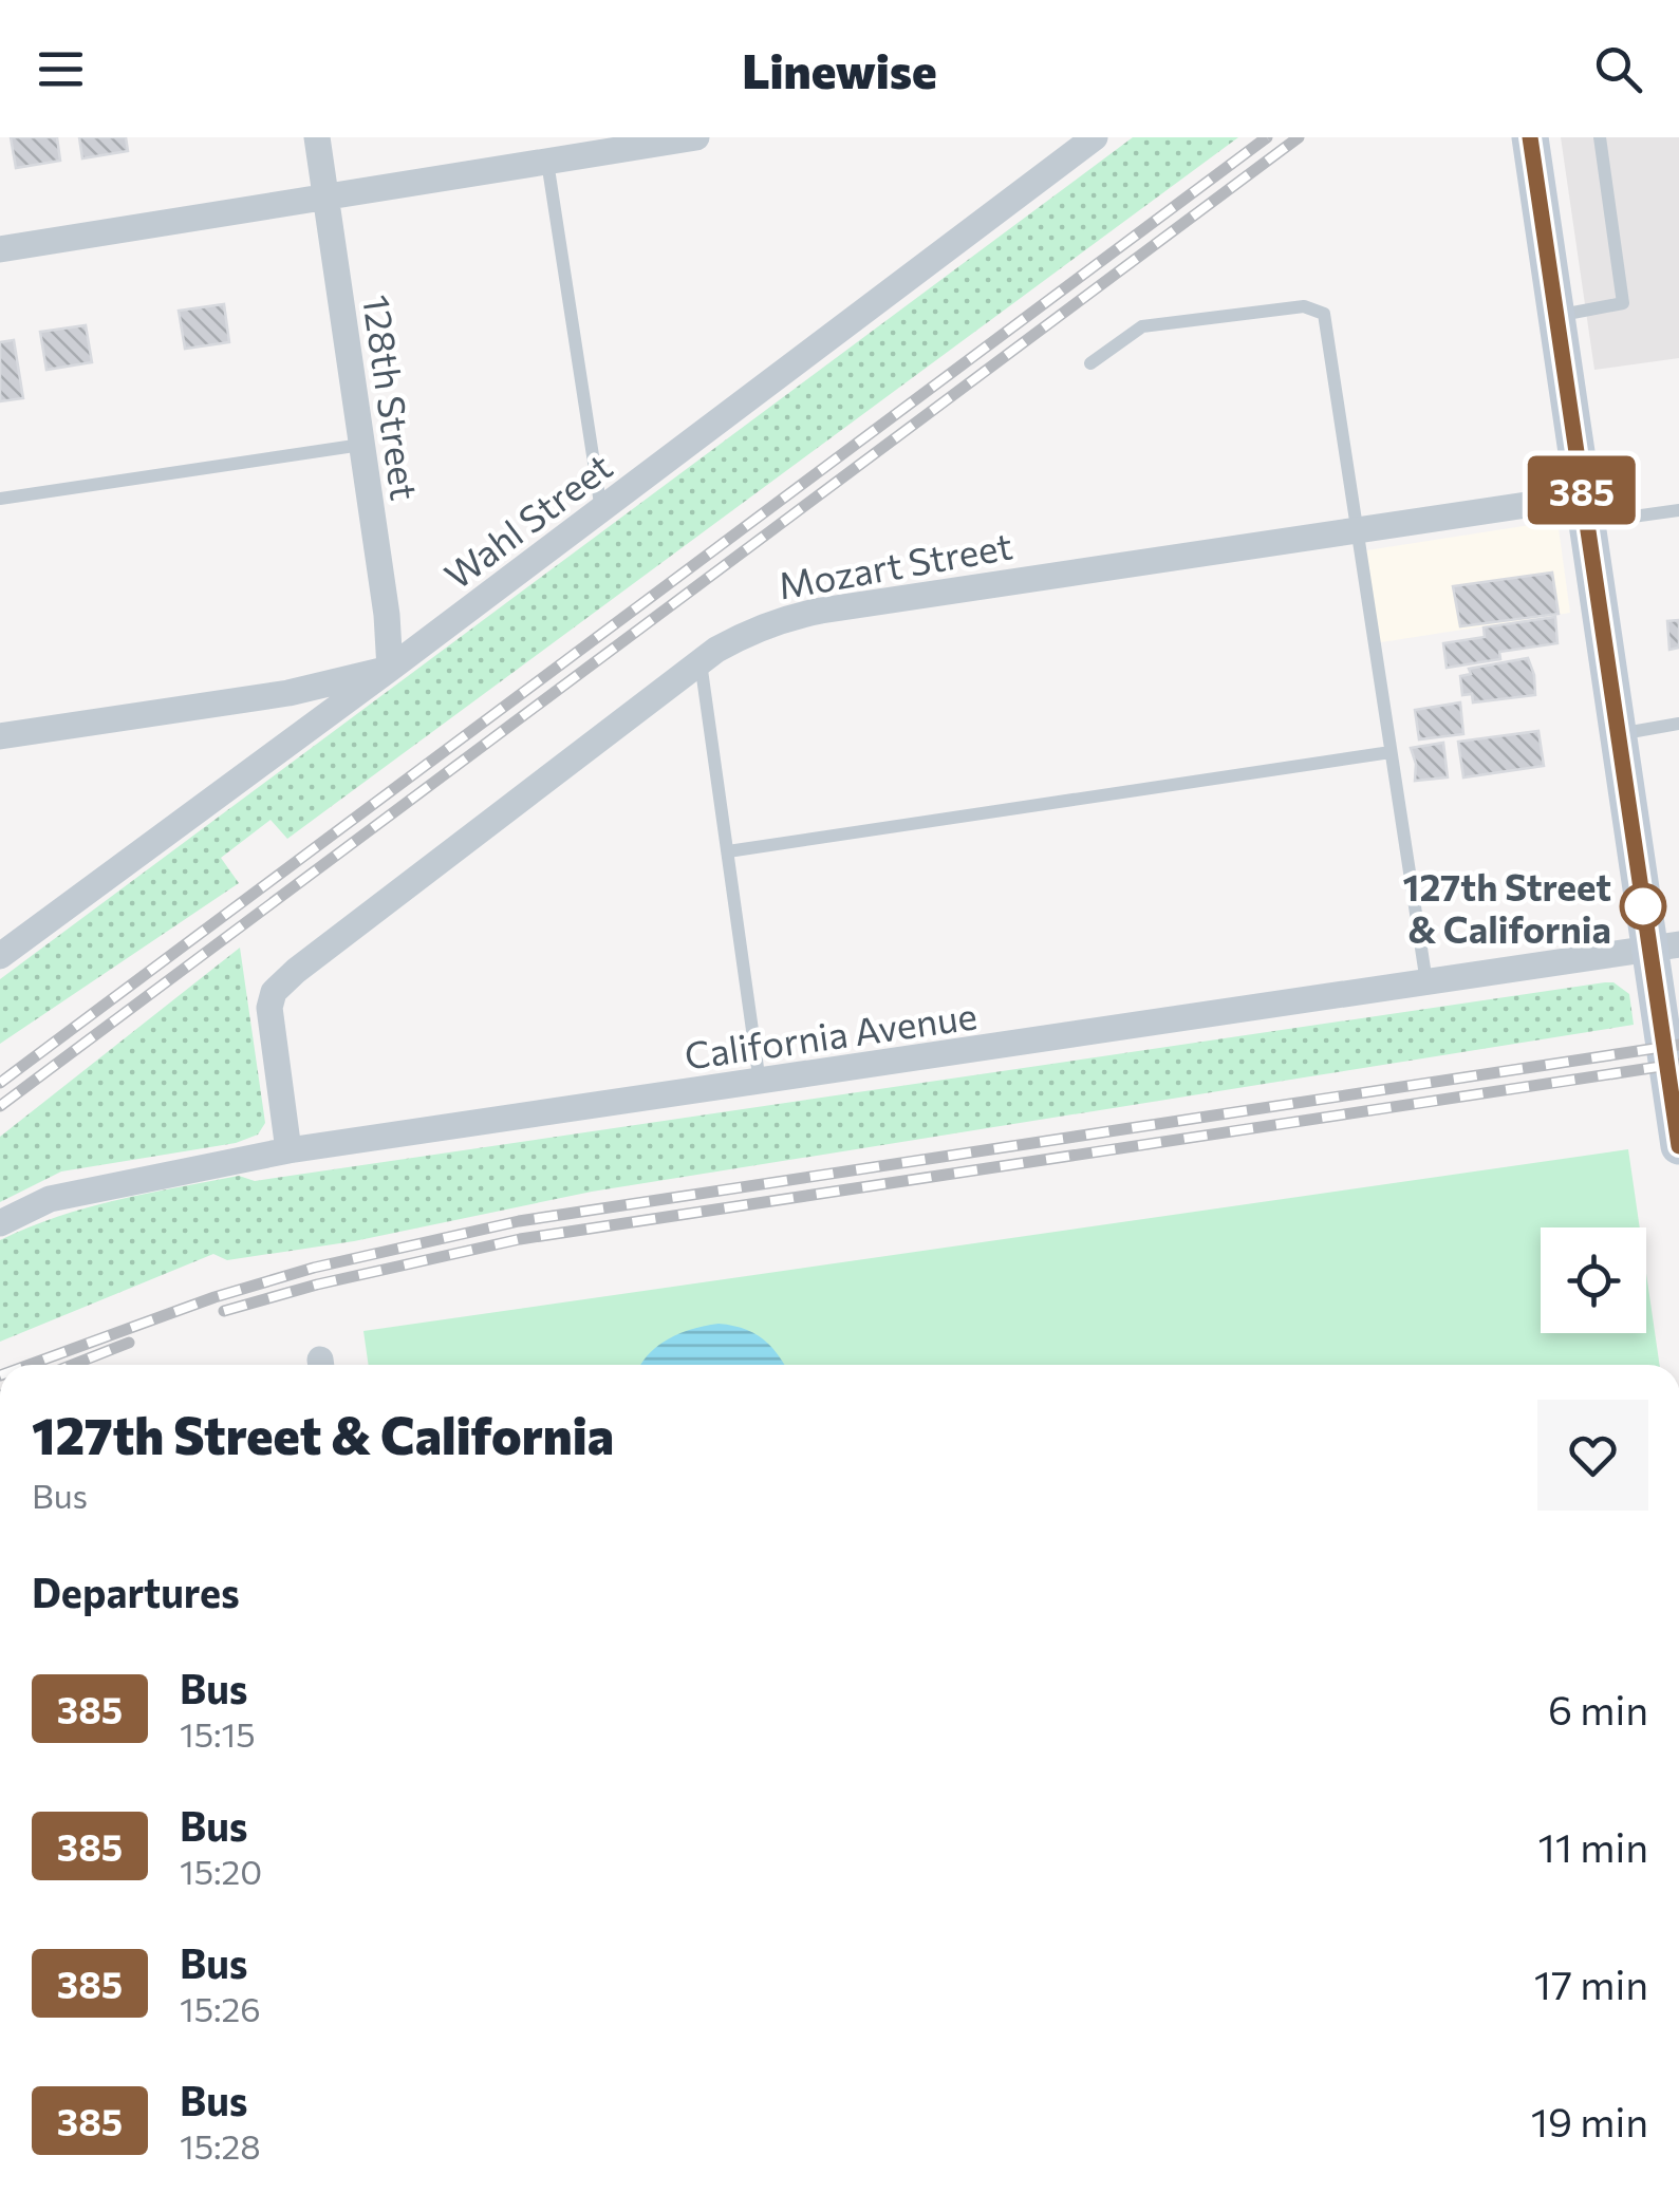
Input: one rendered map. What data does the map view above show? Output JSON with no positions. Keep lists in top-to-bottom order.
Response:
{
  "streets": {
    "street": [
      "128th Street",
      "Wahl Street",
      "Mozart Street",
      "California Avenue"
    ]
  },
  "crossings": [
    ["128th Street", "Wahl Street"],
    ["Mozart Street", "California Avenue"]
  ],
  "places": ["127th Street & California"],
  "lines": ["bus line 385"],
  "page": {
    "header": "Linewise",
    "on_map": "385",
    "heading": [
      ["127th Street & California", "Bus"],
      "Departures"
    ],
    "list": [
      {
        "mark": "385",
        "name": "Bus",
        "note": "15:15",
        "value": "6 min"
      },
      {
        "mark": "385",
        "name": "Bus",
        "note": "15:20",
        "value": "11 min"
      },
      {
        "mark": "385",
        "name": "Bus",
        "note": "15:26",
        "value": "17 min"
      },
      {
        "mark": "385",
        "name": "Bus",
        "note": "15:28",
        "value": "19 min"
      }
    ]
  }
}
